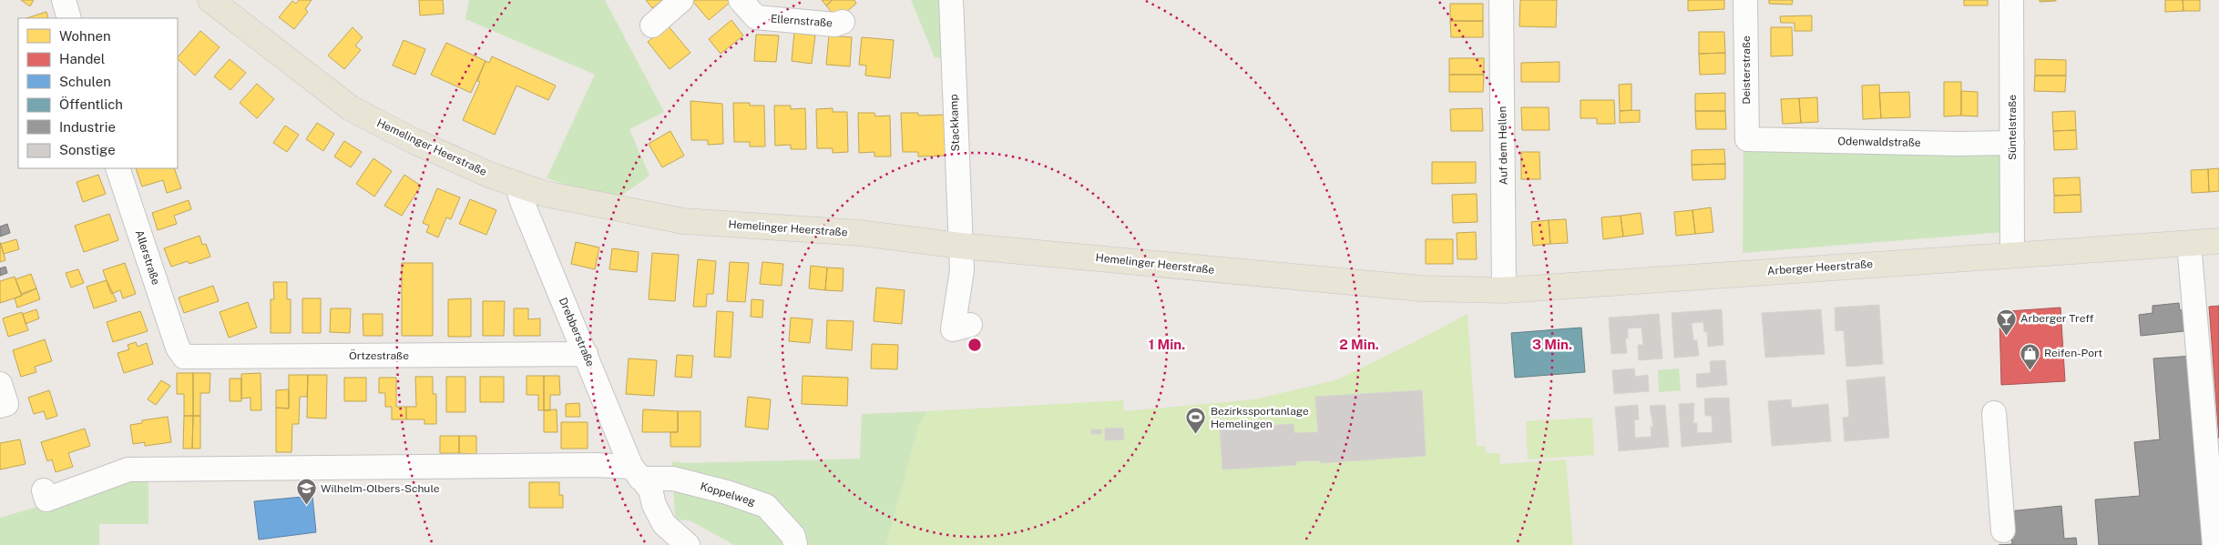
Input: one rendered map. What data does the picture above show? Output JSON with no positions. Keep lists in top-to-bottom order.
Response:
{
  "streets": {
    "main road": ["Hemelinger Heerstraße", "Arberger Heerstraße"],
    "street": [
      "Ellernstraße",
      "Deisterstraße",
      "Stackkamp",
      "Süntelstraße",
      "Odenwaldstraße",
      "Auf dem Hellen",
      "Allerstraße",
      "Drebberstraße",
      "Örtzestraße",
      "Koppelweg"
    ]
  },
  "crossings": [
    ["Deisterstraße", "Odenwaldstraße"],
    ["Stackkamp", "Hemelinger Heerstraße"],
    ["Süntelstraße", "Odenwaldstraße"],
    ["Süntelstraße", "Arberger Heerstraße"],
    ["Auf dem Hellen", "Arberger Heerstraße"],
    ["Hemelinger Heerstraße", "Arberger Heerstraße"],
    ["Hemelinger Heerstraße", "Drebberstraße"],
    ["Allerstraße", "Örtzestraße"],
    ["Drebberstraße", "Örtzestraße"],
    ["Drebberstraße", "Koppelweg"]
  ],
  "places": {
    "bar": ["Arberger Treff"],
    "shop": ["Reifen-Port"],
    "sports": ["Bezirkssportanlage Hemelingen"],
    "school or university": ["Wilhelm-Olbers-Schule"]
  },
  "legend": [
    "Wohnen",
    "Handel",
    "Schulen",
    "Öffentlich",
    "Industrie",
    "Sonstige"
  ],
  "rings": ["1 Min.", "2 Min.", "3 Min."]
}
